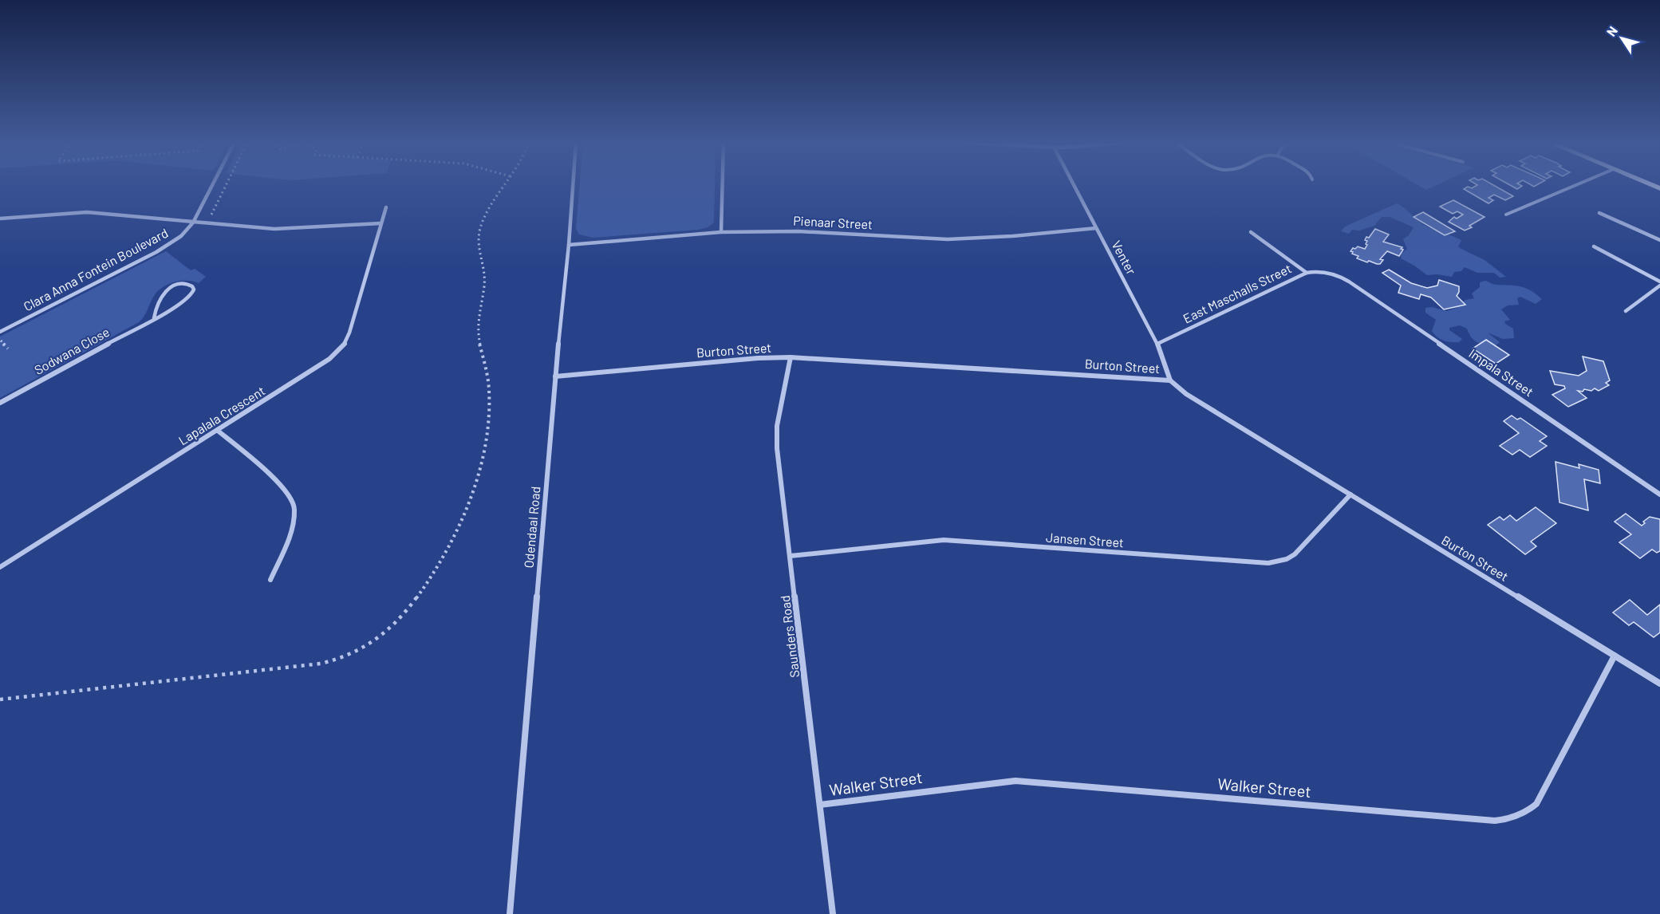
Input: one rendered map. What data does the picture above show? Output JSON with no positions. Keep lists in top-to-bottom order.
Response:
{
  "streets": {
    "street": [
      "Pienaar Street",
      "Venter",
      "Clara Anna Fontein Boulevard",
      "East Maschalls Street",
      "Burton Street",
      "Sodwana Close",
      "Impala Street",
      "Lapalala Crescent",
      "Odendaal Road",
      "Jansen Street",
      "Saunders Road",
      "Walker Street"
    ]
  },
  "crossings": [
    ["Pienaar Street", "Venter"],
    ["Pienaar Street", "Odendaal Road"],
    ["Venter", "East Maschalls Street"],
    ["Venter", "Burton Street"],
    ["East Maschalls Street", "Impala Street"],
    ["Burton Street", "Odendaal Road"],
    ["Burton Street", "Jansen Street"],
    ["Burton Street", "Saunders Road"],
    ["Burton Street", "Walker Street"],
    ["Jansen Street", "Saunders Road"],
    ["Saunders Road", "Walker Street"]
  ],
  "north": "top left"
}
